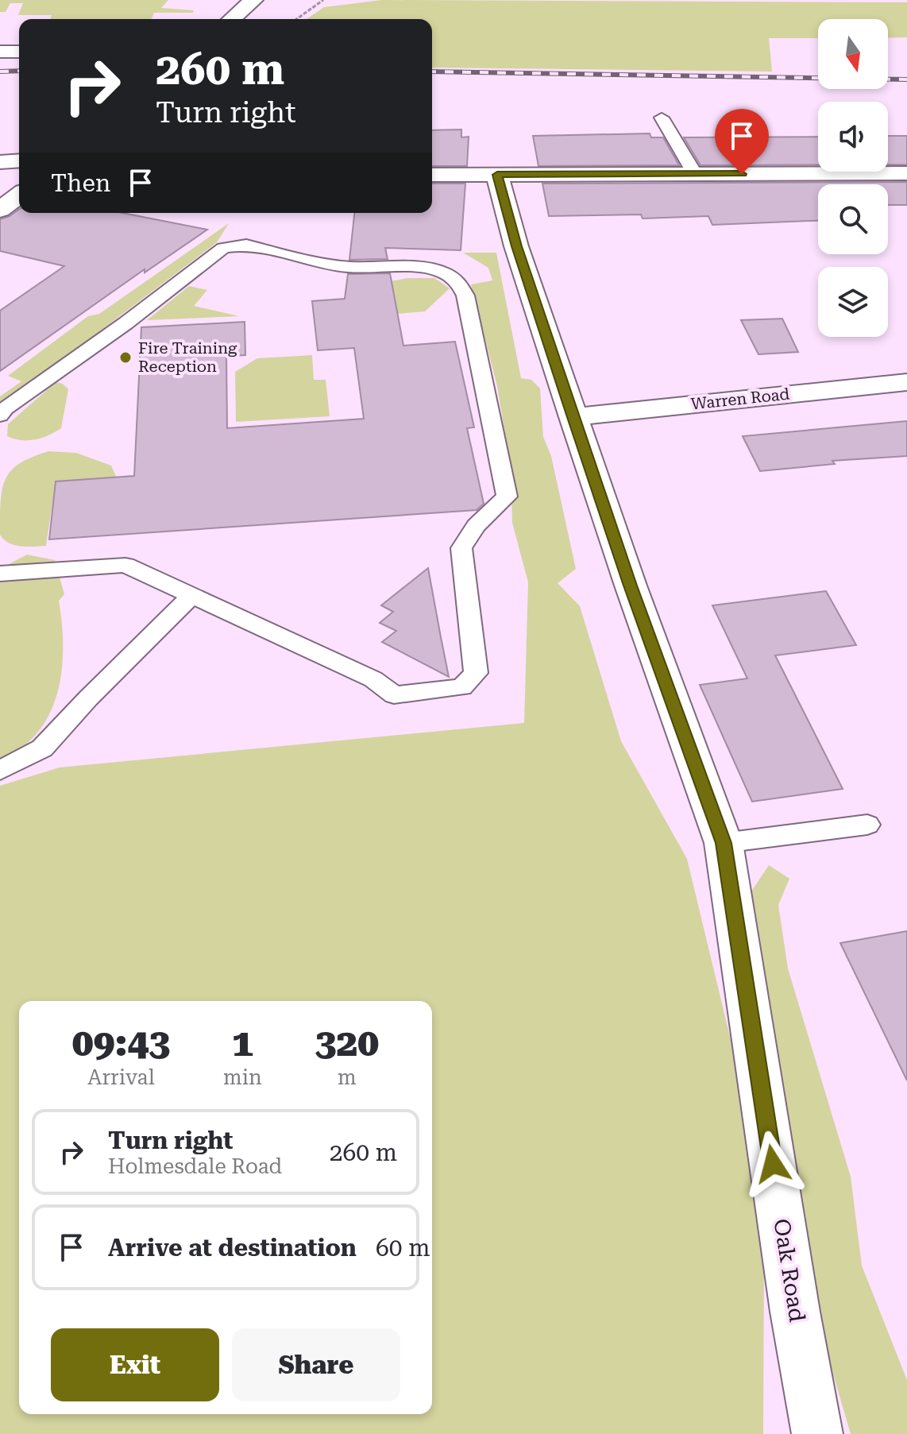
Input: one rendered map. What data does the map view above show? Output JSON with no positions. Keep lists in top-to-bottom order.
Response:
{
  "streets": {
    "street": ["Warren Road", "Oak Road"]
  },
  "crossings": [
    ["Warren Road", "Oak Road"]
  ],
  "places": ["Fire Training Reception"],
  "north": "bottom",
  "page": {
    "turn": ["260 m", "Turn right"],
    "then": "Then",
    "eta": [
      "09:43",
      "Arrival",
      "1",
      "min",
      "320",
      "m"
    ],
    "list": [
      {
        "name": "Turn right",
        "note": "Holmesdale Road",
        "value": "260 m"
      },
      {
        "name": "Arrive at destination",
        "value": "60 m"
      }
    ],
    "buttons": ["Exit", "Share"]
  }
}
